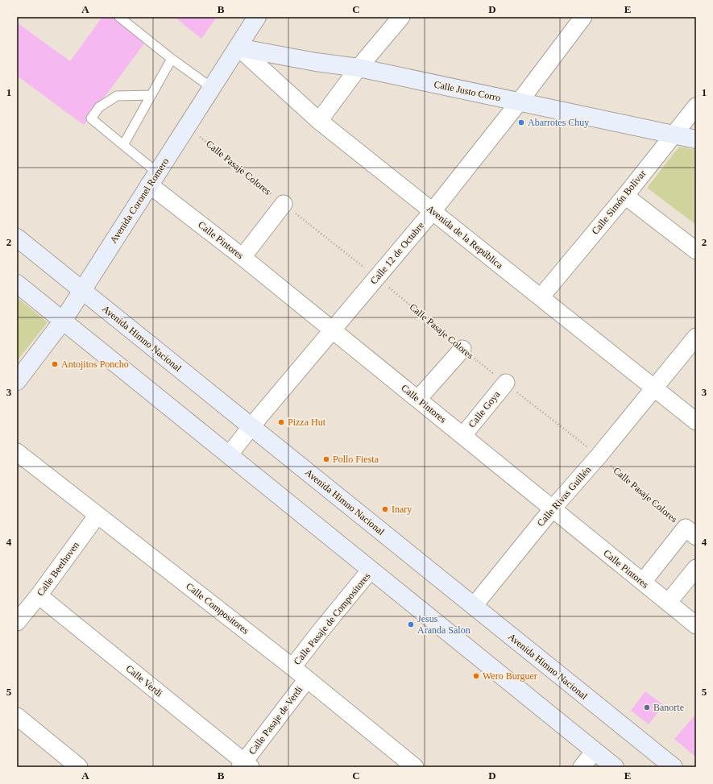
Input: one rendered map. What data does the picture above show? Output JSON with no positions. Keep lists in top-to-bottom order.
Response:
{
  "streets": {
    "main road": ["Calle Justo Corro", "Avenida Coronel Romero", "Avenida Himno Nacional"],
    "street": [
      "Calle Simón Bolívar",
      "Avenida de la República",
      "Calle Pintores",
      "Calle 12 de Octubre",
      "Calle Goya",
      "Calle Rivas Guillén",
      "Calle Beethoven",
      "Calle Compositores",
      "Calle Pasaje de Compositores",
      "Calle Verdi",
      "Calle Pasaje de Verdi"
    ],
    "path": ["Calle Pasaje Colores"]
  },
  "crossings": [
    ["Calle Justo Corro", "Avenida Coronel Romero"],
    ["Calle Justo Corro", "Calle Simón Bolívar"],
    ["Calle Justo Corro", "Avenida de la República"],
    ["Calle Justo Corro", "Calle 12 de Octubre"],
    ["Calle Pasaje Colores", "Avenida Coronel Romero"],
    ["Calle Pasaje Colores", "Calle 12 de Octubre"],
    ["Calle Pasaje Colores", "Calle Goya"],
    ["Calle Pasaje Colores", "Calle Rivas Guillén"],
    ["Avenida Coronel Romero", "Avenida de la República"],
    ["Avenida Coronel Romero", "Calle Pintores"],
    ["Avenida Coronel Romero", "Avenida Himno Nacional"],
    ["Calle Simón Bolívar", "Avenida de la República"],
    ["Avenida de la República", "Calle 12 de Octubre"],
    ["Avenida de la República", "Calle Rivas Guillén"],
    ["Calle Pintores", "Calle 12 de Octubre"],
    ["Calle Pintores", "Calle Goya"],
    ["Calle Pintores", "Calle Rivas Guillén"],
    ["Calle 12 de Octubre", "Avenida Himno Nacional"],
    ["Avenida Himno Nacional", "Calle Rivas Guillén"],
    ["Calle Beethoven", "Calle Compositores"],
    ["Calle Beethoven", "Calle Verdi"],
    ["Calle Compositores", "Calle Pasaje de Compositores"],
    ["Calle Compositores", "Calle Pasaje de Verdi"],
    ["Calle Verdi", "Calle Pasaje de Verdi"]
  ],
  "places": [
    "Abarrotes Chuy",
    "Antojitos Poncho",
    "Pizza Hut",
    "Pollo Fiesta",
    "Inary",
    "Jesus Aranda Salon",
    "Wero Burguer",
    "Banorte"
  ],
  "grid": {
    "columns": [
      "A",
      "B",
      "C",
      "D",
      "E"
    ],
    "rows": [
      "1",
      "2",
      "3",
      "4",
      "5"
    ]
  }
}
